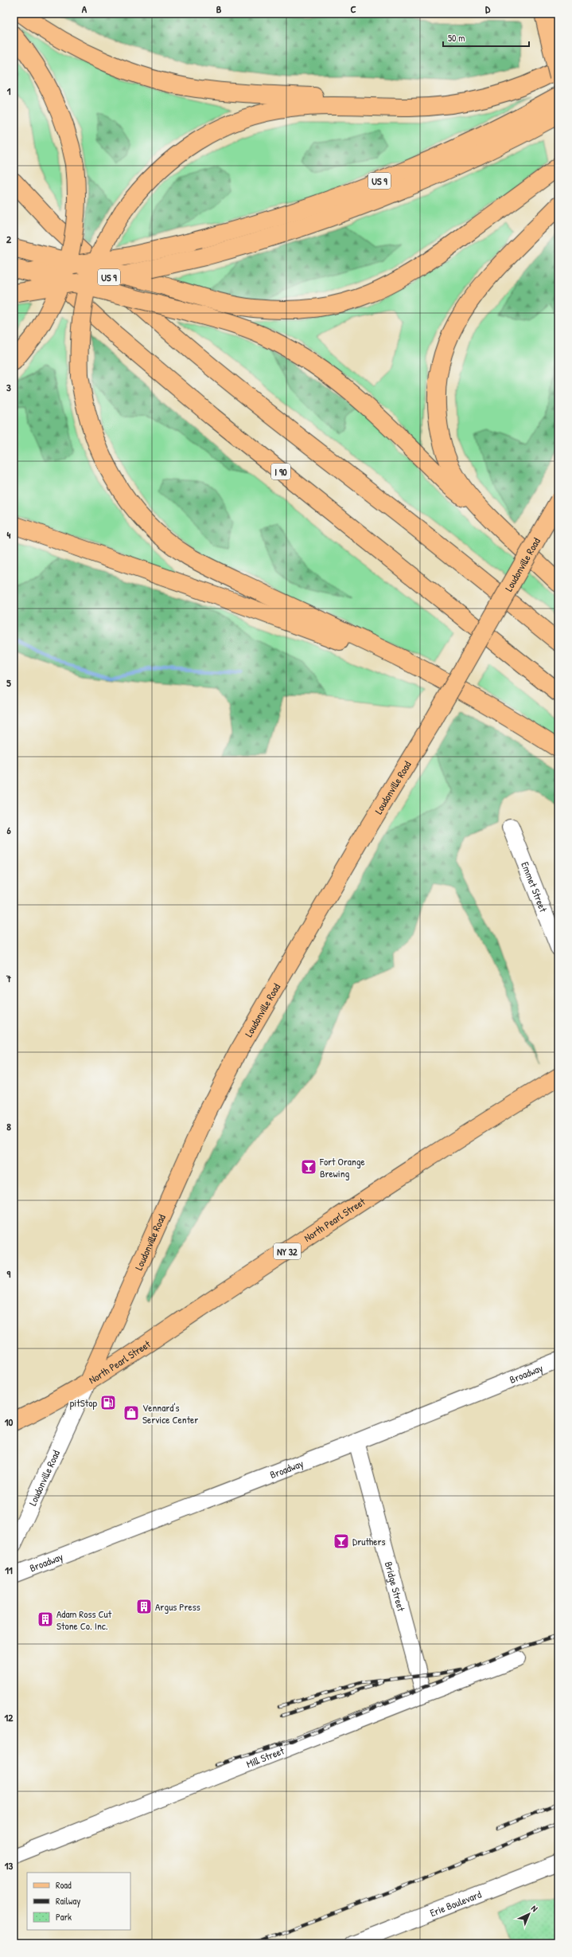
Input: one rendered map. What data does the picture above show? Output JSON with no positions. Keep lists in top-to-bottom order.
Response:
{
  "streets": {
    "main road": [
      "US 9",
      "I 90",
      "Loudonville Road",
      "North Pearl Street",
      "NY 32"
    ],
    "street": [
      "Emmet Street",
      "Broadway",
      "Bridge Street",
      "Mill Street",
      "Erie Boulevard"
    ]
  },
  "crossings": [
    ["Loudonville Road", "North Pearl Street"],
    ["Broadway", "Bridge Street"],
    ["Bridge Street", "Mill Street"]
  ],
  "places": {
    "bar": ["Fort Orange Brewing", "Druthers"],
    "fuel station": ["pitStop"],
    "shop": ["Vennard's Service Center"],
    "building": ["Argus Press", "Adam Ross Cut Stone Co. Inc."]
  },
  "legend": ["Road", "Railway", "Park"],
  "scale_bar": "50 m",
  "north": "top right",
  "grid": {
    "columns": [
      "A",
      "B",
      "C",
      "D"
    ],
    "rows": [
      "1",
      "2",
      "3",
      "4",
      "5",
      "6",
      "7",
      "8",
      "9",
      "10",
      "11",
      "12",
      "13"
    ]
  }
}
